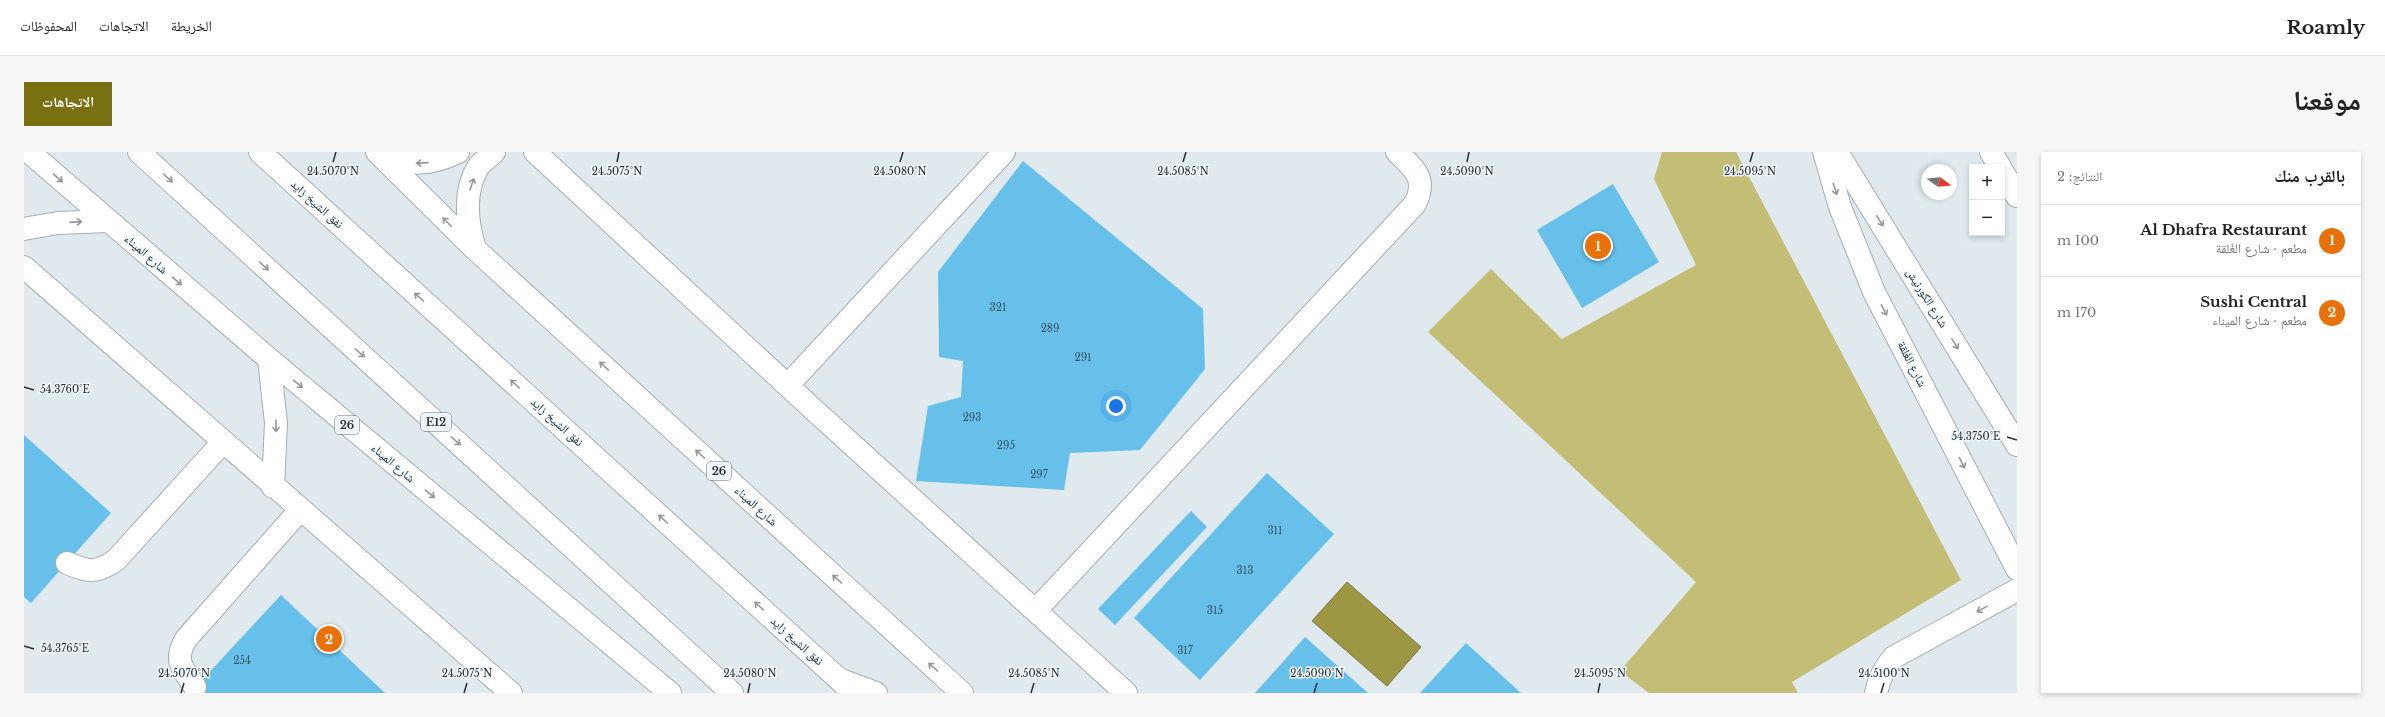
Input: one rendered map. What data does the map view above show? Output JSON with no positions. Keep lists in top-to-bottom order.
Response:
{
  "streets": {
    "main road": [
      "نفق الشيخ زايد",
      "شارع الميناء",
      "شارع الكورنيش",
      "شارع الغَلقة",
      "E12",
      "26"
    ]
  },
  "one_way": ["شارع الكورنيش", "شارع الغَلقة"],
  "house_numbers": [
    "321",
    "289",
    "291",
    "293",
    "295",
    "297",
    "311",
    "313",
    "315",
    "317",
    "254"
  ],
  "north": "right",
  "page": {
    "header": "Roamly",
    "nav": ["الخريطة", "الاتجاهات", "المحفوظات"],
    "title": "موقعنا",
    "buttons": "الاتجاهات",
    "heading": ["بالقرب منك", "النتائج: 2"],
    "map_buttons": ["+", "−"],
    "list": [
      {
        "mark": "1",
        "name": "Al Dhafra Restaurant",
        "note": "مطعم · شارع الغَلقة",
        "value": "100 m"
      },
      {
        "mark": "2",
        "name": "Sushi Central",
        "note": "مطعم · شارع الميناء",
        "value": "170 m"
      }
    ],
    "pins": ["1", "2"]
  },
  "coordinates": [
    "24.5070°N",
    "24.5075°N",
    "24.5080°N",
    "24.5085°N",
    "24.5090°N",
    "24.5095°N",
    "54.3760°E",
    "54.3750°E",
    "54.3765°E",
    "24.5100°N"
  ]
}
